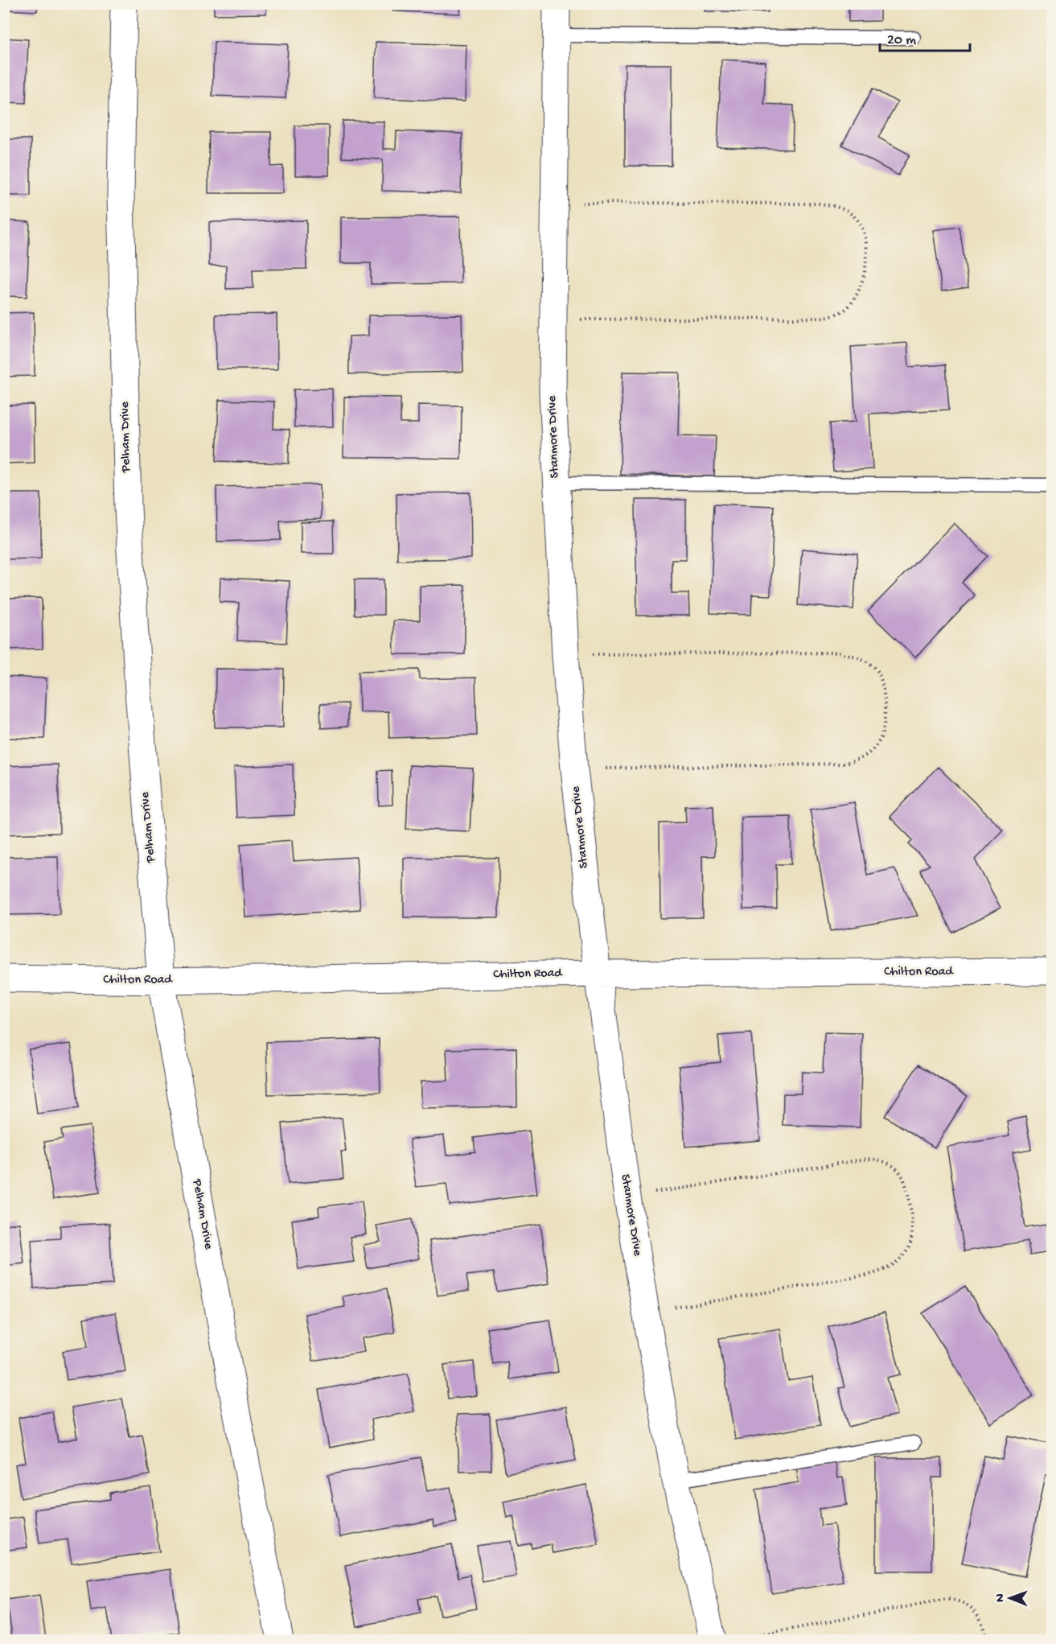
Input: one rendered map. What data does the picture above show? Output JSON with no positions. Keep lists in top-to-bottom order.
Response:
{
  "streets": {
    "street": ["Pelham Drive", "Stanmore Drive", "Chilton Road"]
  },
  "crossings": [
    ["Pelham Drive", "Chilton Road"],
    ["Stanmore Drive", "Chilton Road"]
  ],
  "scale_bar": "20 m",
  "north": "left"
}
